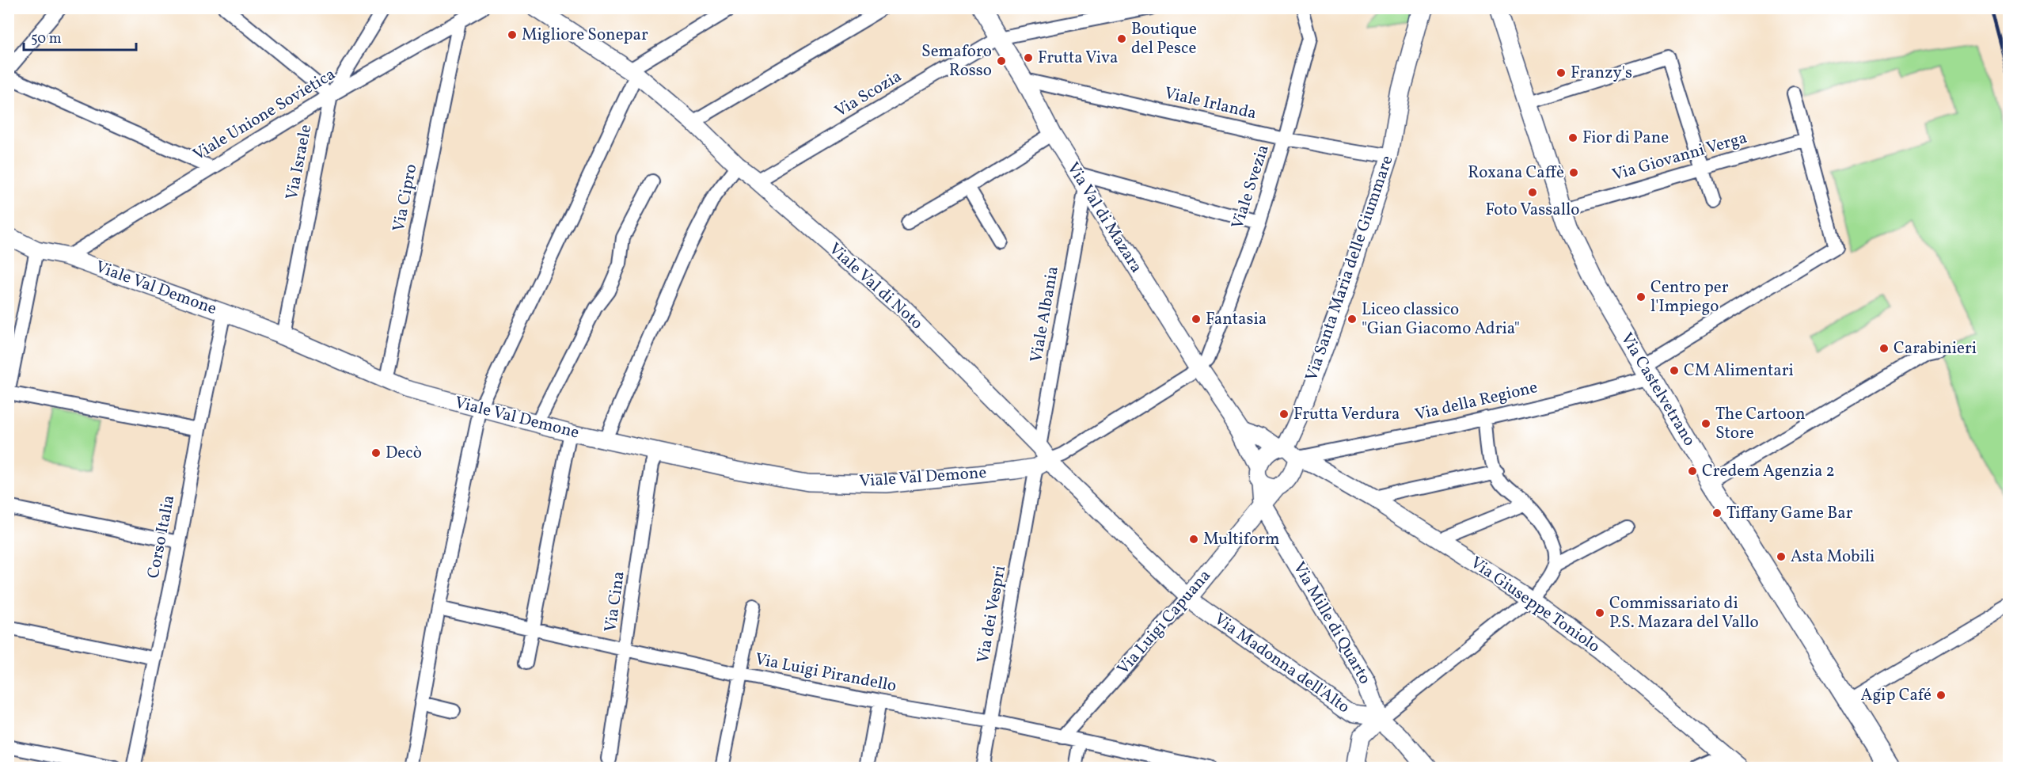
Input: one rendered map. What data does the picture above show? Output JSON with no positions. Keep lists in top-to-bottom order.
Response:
{
  "streets": {
    "main road": ["Via Castelvetrano"],
    "street": [
      "Via Scozia",
      "Viale Irlanda",
      "Viale Unione Sovietica",
      "Via Giovanni Verga",
      "Via Israele",
      "Viale Svezia",
      "Via Cipro",
      "Via Val di Mazara",
      "Via Santa Maria delle Giummare",
      "Viale Val di Noto",
      "Viale Val Demone",
      "Viale Albania",
      "Via della Regione",
      "Corso Italia",
      "Via Cina",
      "Via Giuseppe Toniolo",
      "Via dei Vespri",
      "Via Luigi Capuana",
      "Via Mille di Quarto",
      "Via Madonna dell'Alto",
      "Via Luigi Pirandello"
    ]
  },
  "crossings": [
    ["Via Scozia", "Via Val di Mazara"],
    ["Via Scozia", "Viale Val di Noto"],
    ["Viale Irlanda", "Viale Svezia"],
    ["Viale Irlanda", "Via Val di Mazara"],
    ["Viale Irlanda", "Via Santa Maria delle Giummare"],
    ["Viale Unione Sovietica", "Via Israele"],
    ["Viale Unione Sovietica", "Via Cipro"],
    ["Viale Unione Sovietica", "Viale Val Demone"],
    ["Via Giovanni Verga", "Via Castelvetrano"],
    ["Via Giovanni Verga", "Via della Regione"],
    ["Via Israele", "Viale Val Demone"],
    ["Viale Svezia", "Via Val di Mazara"],
    ["Via Cipro", "Viale Val Demone"],
    ["Via Val di Mazara", "Via Santa Maria delle Giummare"],
    ["Via Val di Mazara", "Viale Albania"],
    ["Via Val di Mazara", "Via della Regione"],
    ["Via Val di Mazara", "Via Giuseppe Toniolo"],
    ["Via Santa Maria delle Giummare", "Via della Regione"],
    ["Via Santa Maria delle Giummare", "Via Giuseppe Toniolo"],
    ["Viale Val di Noto", "Viale Val Demone"],
    ["Viale Val di Noto", "Viale Albania"],
    ["Viale Val di Noto", "Via dei Vespri"],
    ["Viale Val di Noto", "Via Luigi Capuana"],
    ["Viale Val di Noto", "Via Madonna dell'Alto"],
    ["Viale Val Demone", "Viale Albania"],
    ["Viale Val Demone", "Corso Italia"],
    ["Viale Val Demone", "Via Cina"],
    ["Viale Val Demone", "Via dei Vespri"],
    ["Viale Albania", "Via dei Vespri"],
    ["Via Castelvetrano", "Via della Regione"],
    ["Via della Regione", "Via Giuseppe Toniolo"],
    ["Via Cina", "Via Luigi Pirandello"],
    ["Via dei Vespri", "Via Luigi Pirandello"],
    ["Via Luigi Capuana", "Via Mille di Quarto"],
    ["Via Luigi Capuana", "Via Madonna dell'Alto"],
    ["Via Luigi Capuana", "Via Luigi Pirandello"],
    ["Via Mille di Quarto", "Via Madonna dell'Alto"]
  ],
  "places": [
    "Migliore Sonepar",
    "Boutique del Pesce",
    "Frutta Viva",
    "Semaforo Rosso",
    "Franzy's",
    "Fior di Pane",
    "Roxana Caffè",
    "Foto Vassallo",
    "Centro per l'Impiego",
    "Fantasia",
    "Liceo classico \"Gian Giacomo Adria\"",
    "Carabinieri",
    "CM Alimentari",
    "Frutta Verdura",
    "The Cartoon Store",
    "Decò",
    "Credem Agenzia 2",
    "Tiffany Game Bar",
    "Multiform",
    "Asta Mobili",
    "Commissariato di P.S. Mazara del Vallo",
    "Agip Café"
  ],
  "scale_bar": "50 m"
}
